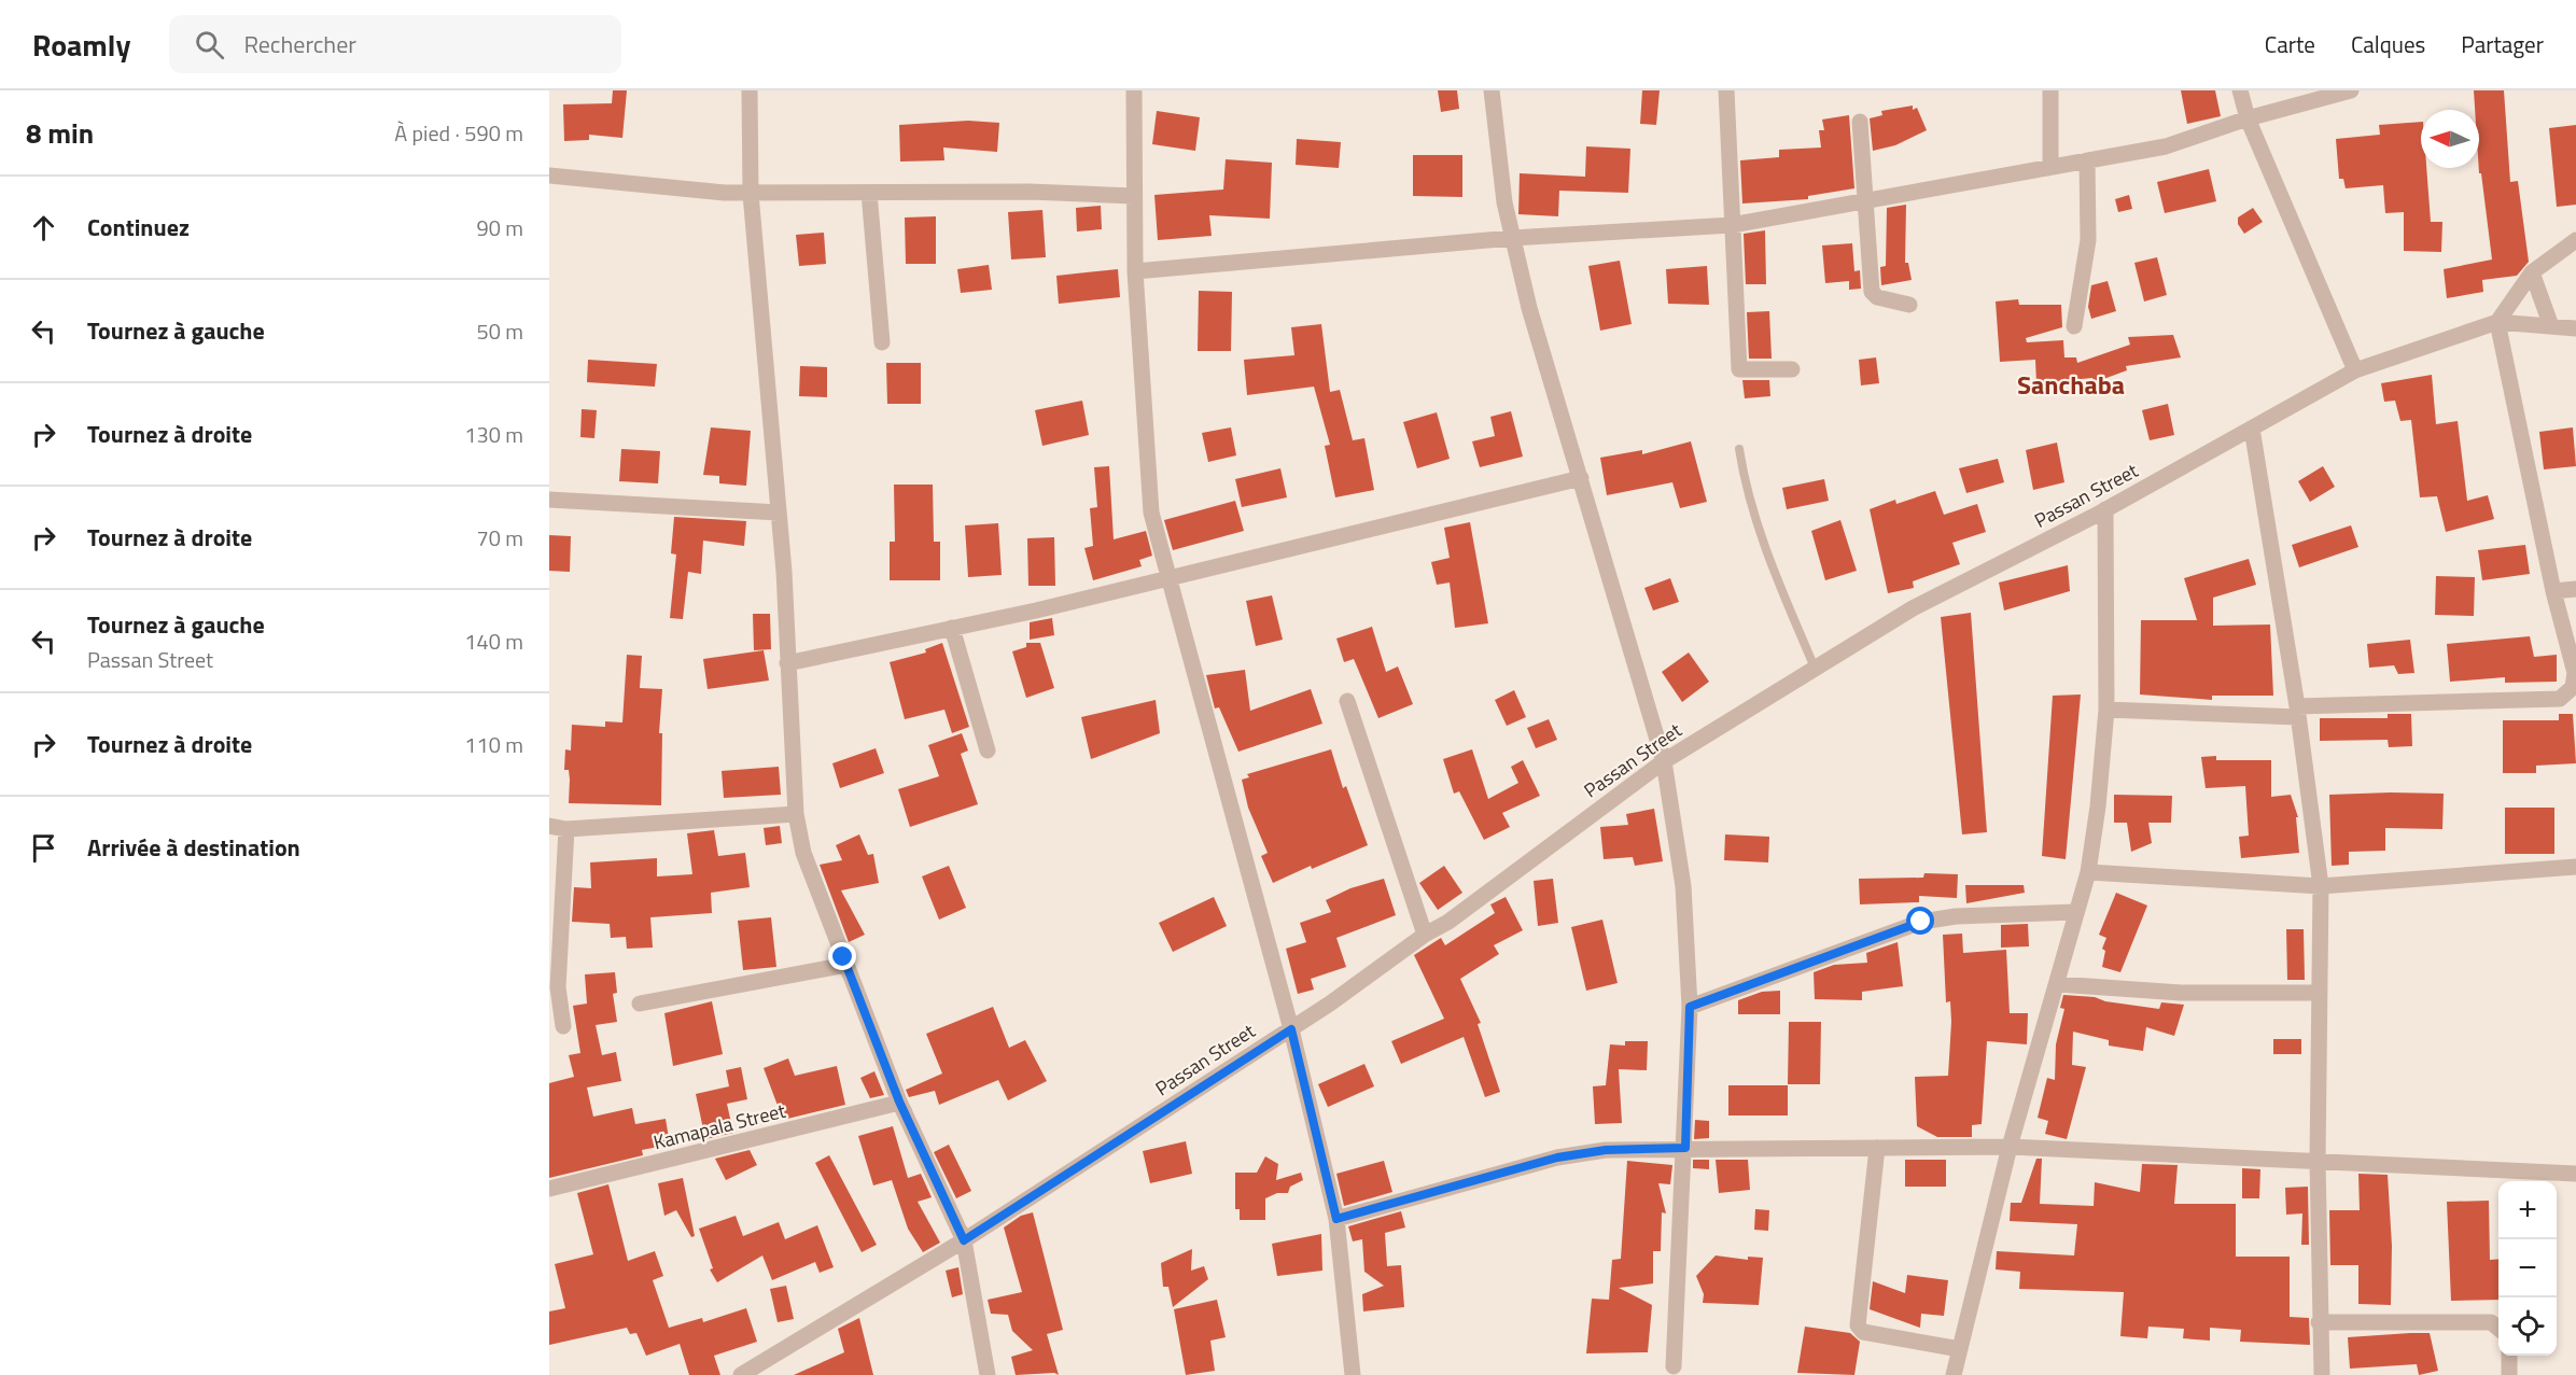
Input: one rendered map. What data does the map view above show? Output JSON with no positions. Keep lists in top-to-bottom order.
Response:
{
  "streets": {
    "street": ["Passan Street", "Kamapala Street"]
  },
  "districts": ["Sanchaba"],
  "north": "left",
  "page": {
    "header": "Roamly",
    "search": "Rechercher",
    "nav": ["Carte", "Calques", "Partager"],
    "heading": ["8 min", "À pied · 590 m"],
    "list": [
      ["Continuez", "90 m"],
      ["Tournez à gauche", "50 m"],
      ["Tournez à droite", "130 m"],
      ["Tournez à droite", "70 m"],
      ["Tournez à gauche", "Passan Street", "140 m"],
      ["Tournez à droite", "110 m"],
      "Arrivée à destination"
    ],
    "map_buttons": ["+", "−"]
  }
}
